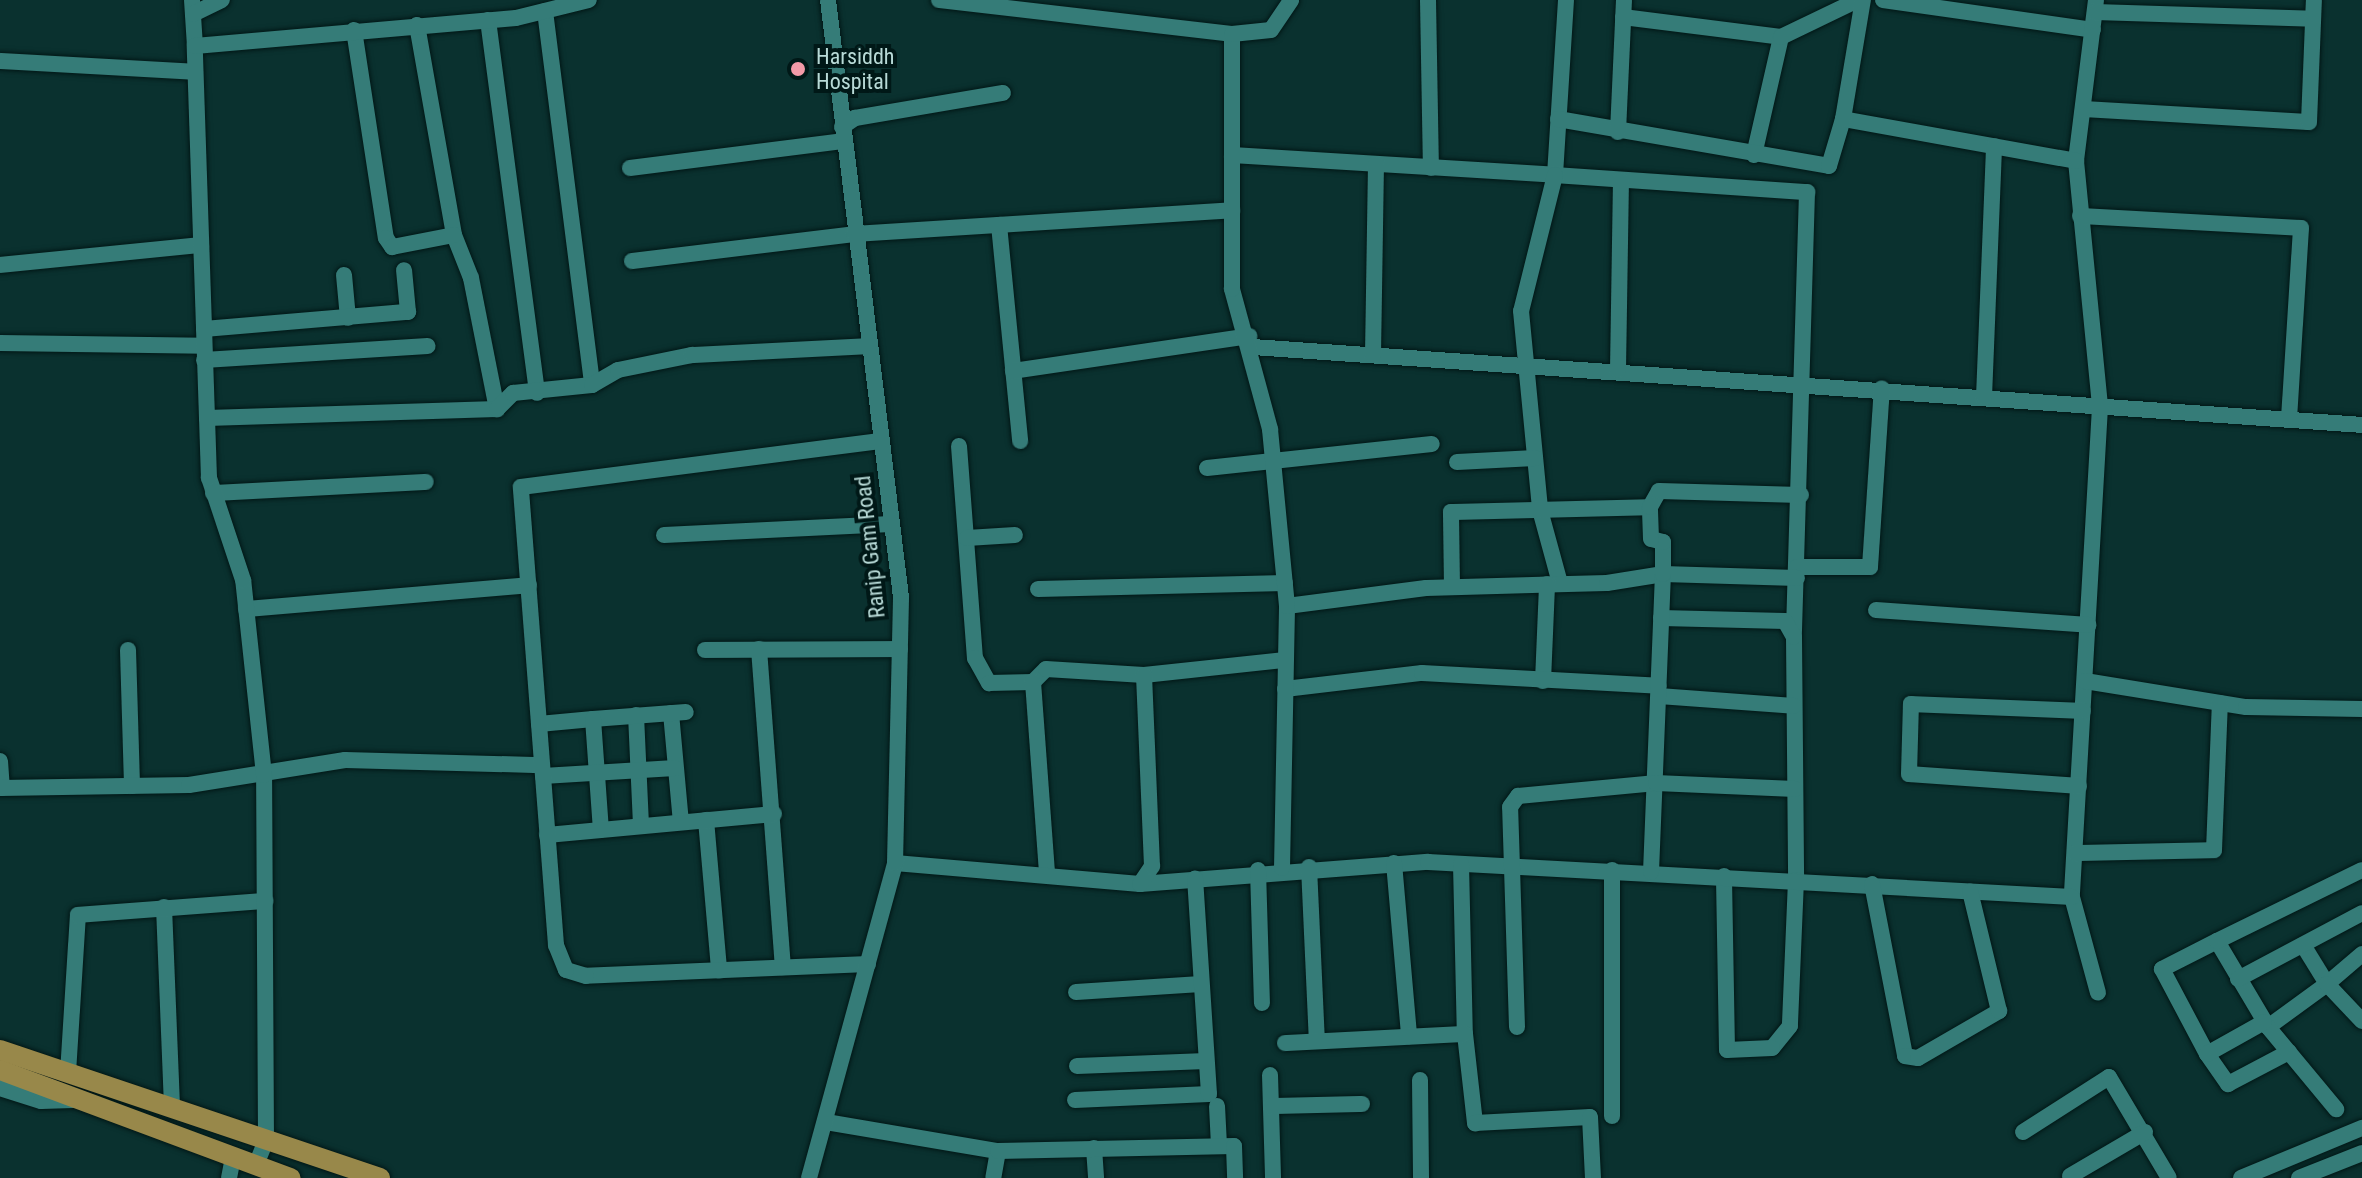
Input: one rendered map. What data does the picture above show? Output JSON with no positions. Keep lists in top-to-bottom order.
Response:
{
  "streets": {
    "street": ["Ranip Gam Road"]
  },
  "places": ["Harsiddh Hospital"]
}
